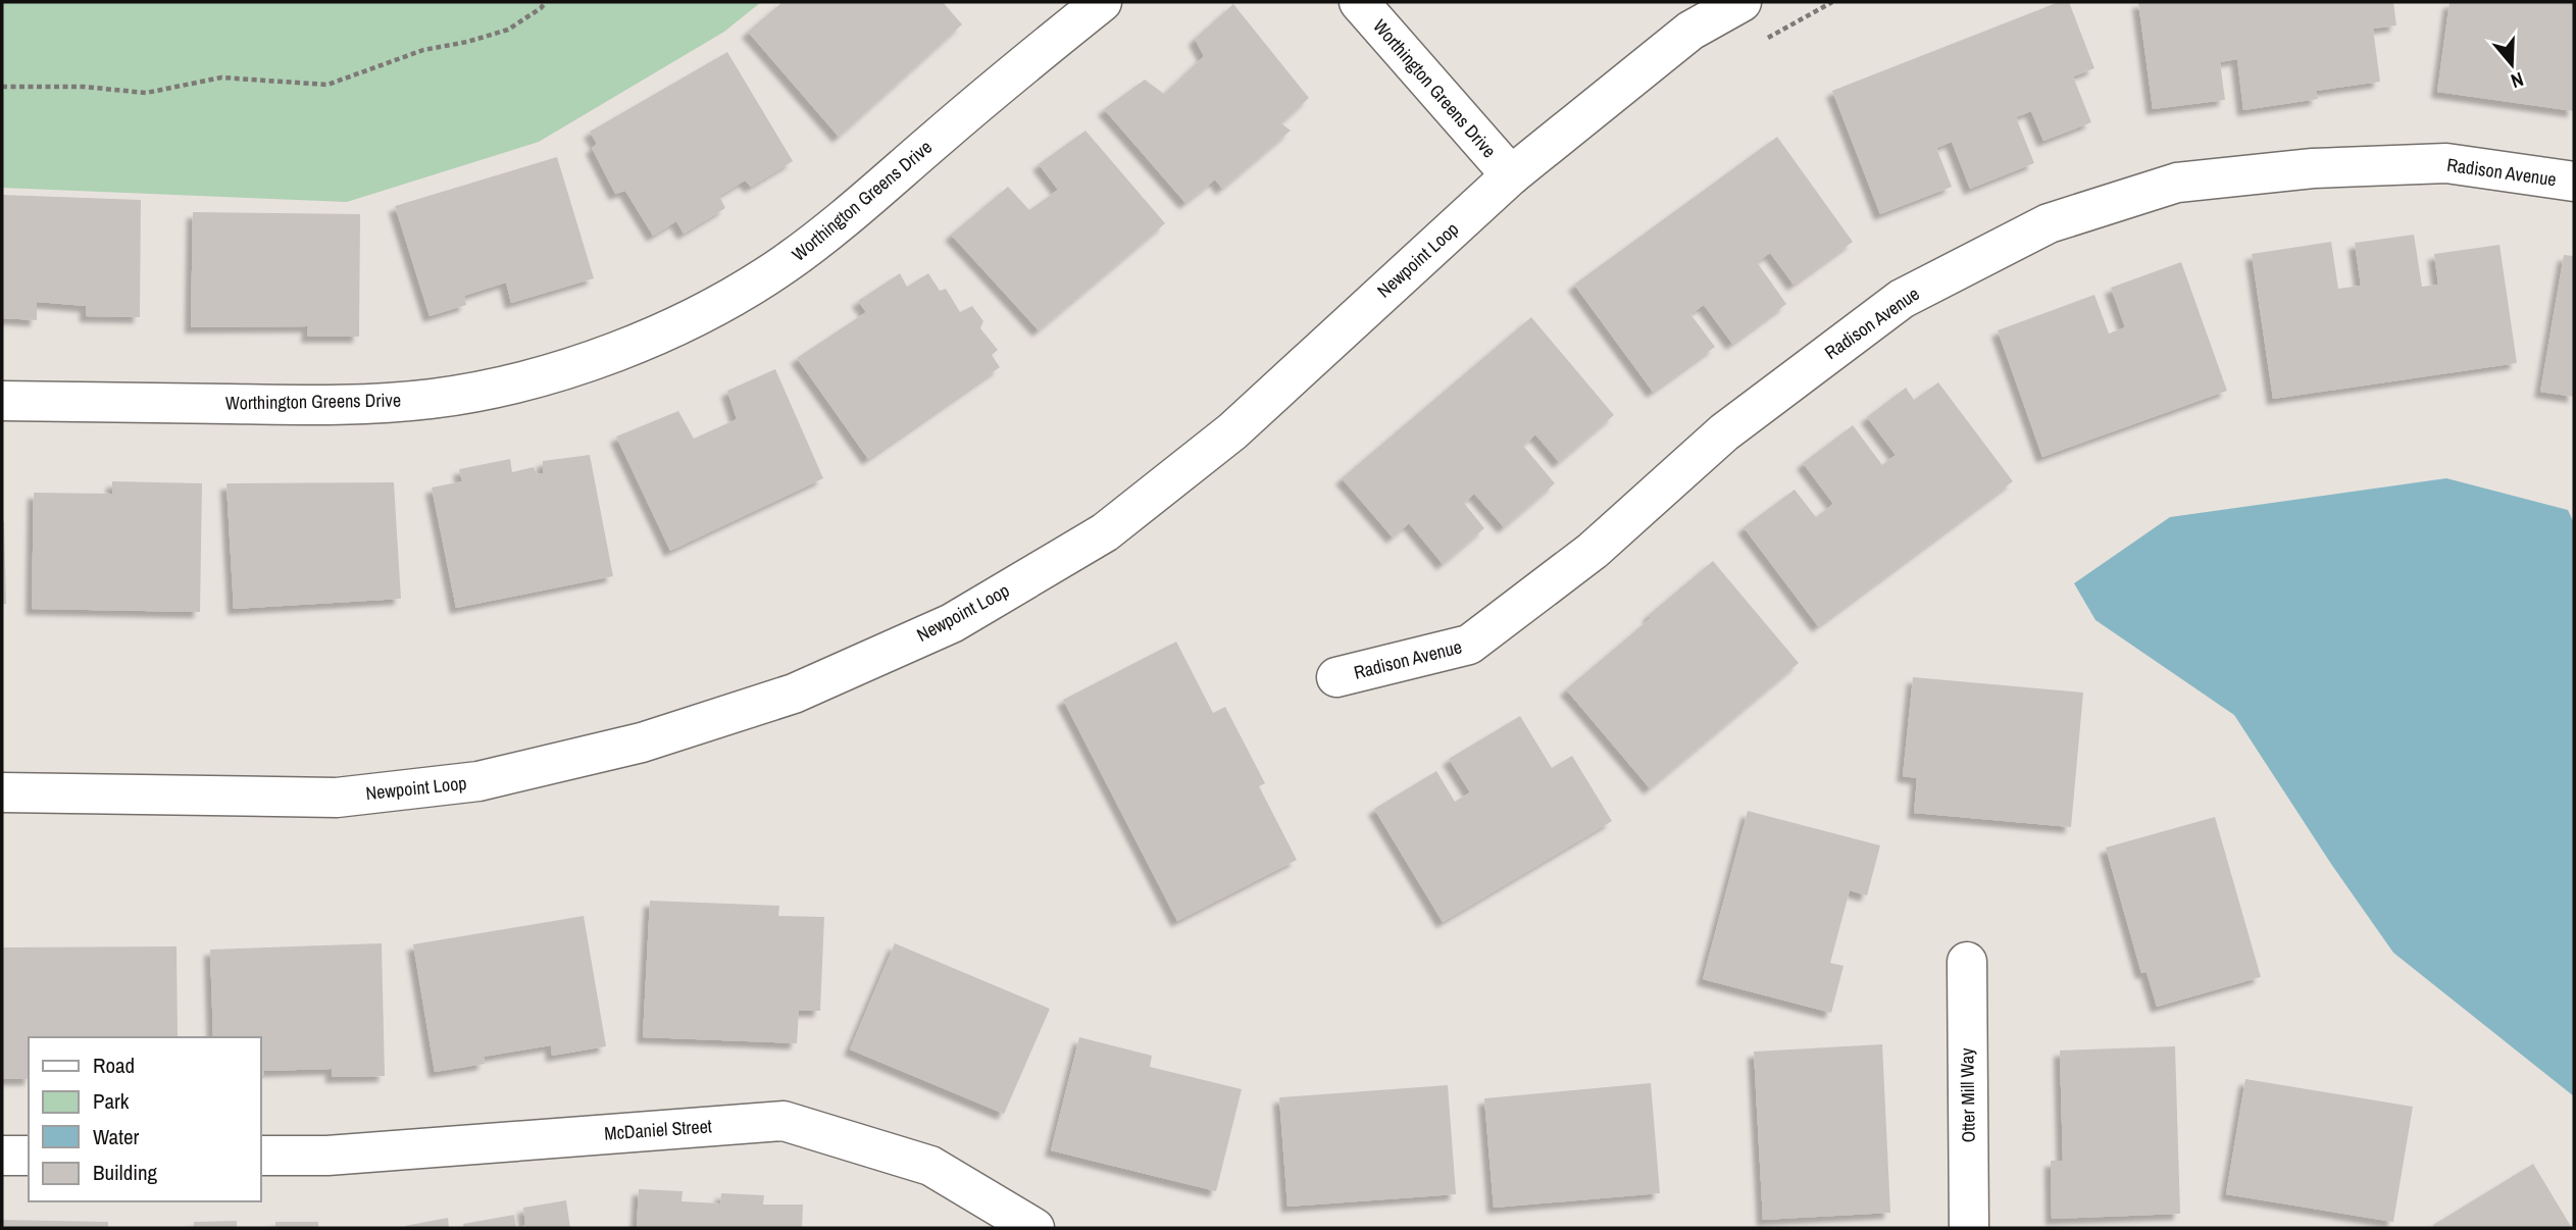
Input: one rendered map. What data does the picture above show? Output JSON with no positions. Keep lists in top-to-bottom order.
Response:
{
  "streets": {
    "street": [
      "Worthington Greens Drive",
      "Radison Avenue",
      "Newpoint Loop",
      "Otter Mill Way",
      "McDaniel Street"
    ]
  },
  "crossings": [
    ["Worthington Greens Drive", "Newpoint Loop"]
  ],
  "legend": [
    "Road",
    "Park",
    "Water",
    "Building"
  ],
  "north": "bottom"
}
